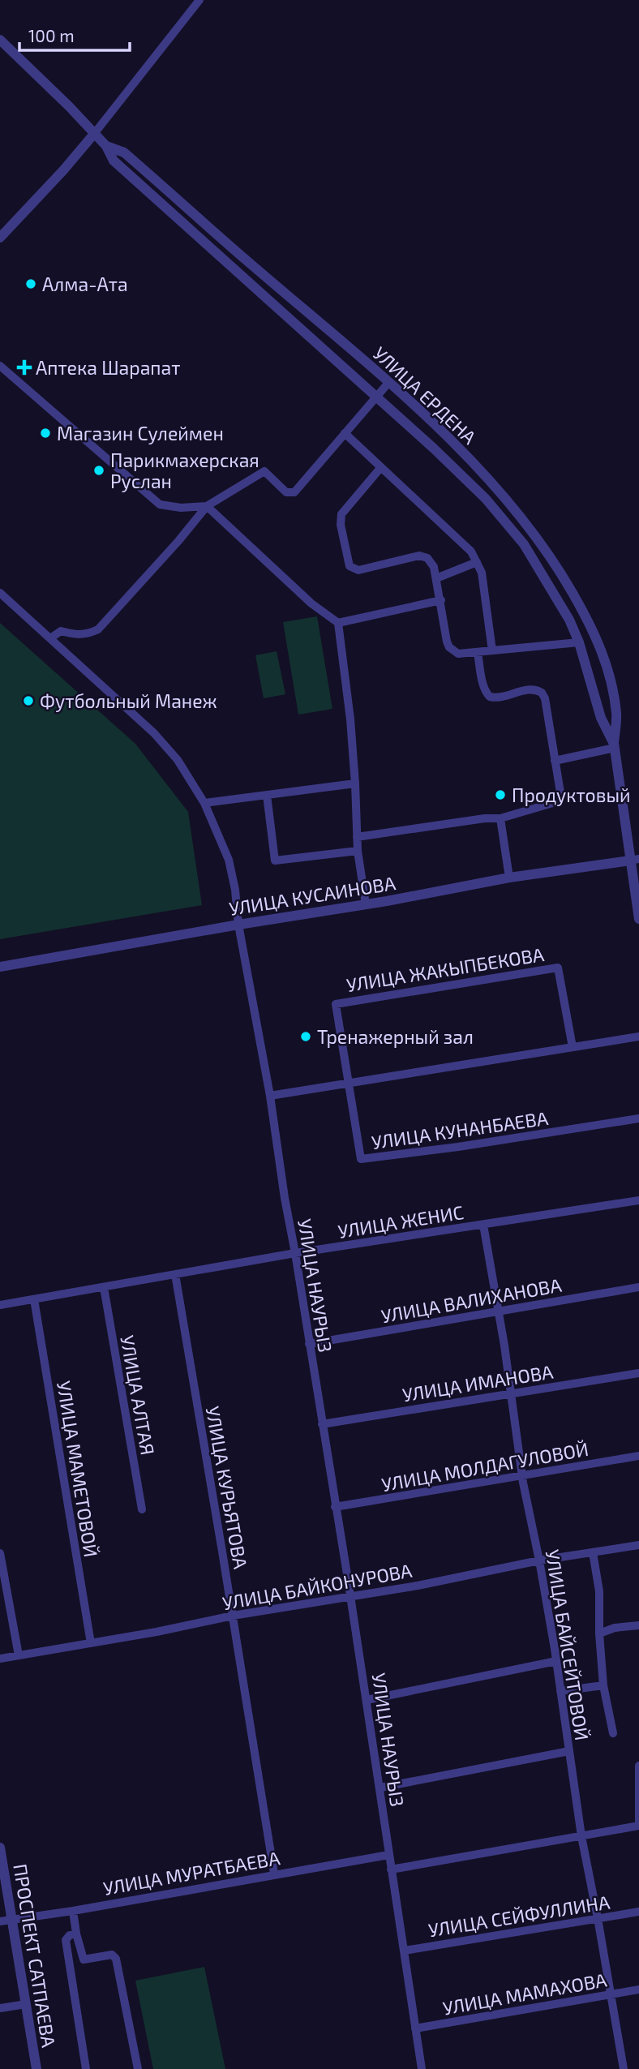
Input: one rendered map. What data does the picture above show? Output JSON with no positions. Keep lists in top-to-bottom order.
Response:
{
  "streets": {
    "street": [
      "УЛИЦА ЕРДЕНА",
      "УЛИЦА КУСАИНОВА",
      "УЛИЦА ЖАКЫПБЕКОВА",
      "УЛИЦА КУНАНБАЕВА",
      "УЛИЦА ЖЕНИС",
      "УЛИЦА НАУРЫЗ",
      "УЛИЦА ВАЛИХАНОВА",
      "УЛИЦА ИМАНОВА",
      "УЛИЦА АЛТАЯ",
      "УЛИЦА МОЛДАГУЛОВОЙ",
      "УЛИЦА МАМЕТОВОЙ",
      "УЛИЦА КУРЬЯТОВА",
      "УЛИЦА БАЙКОНУРОВА",
      "УЛИЦА БАЙСЕЙТОВОЙ",
      "УЛИЦА МУРАТБАЕВА",
      "УЛИЦА СЕЙФУЛЛИНА",
      "ПРОСПЕКТ САТПАЕВА",
      "УЛИЦА МАМАХОВА"
    ]
  },
  "crossings": [
    ["УЛИЦА ЕРДЕНА", "УЛИЦА КУСАИНОВА"],
    ["УЛИЦА КУСАИНОВА", "УЛИЦА НАУРЫЗ"],
    ["УЛИЦА ЖАКЫПБЕКОВА", "УЛИЦА КУНАНБАЕВА"],
    ["УЛИЦА ЖЕНИС", "УЛИЦА НАУРЫЗ"],
    ["УЛИЦА ЖЕНИС", "УЛИЦА АЛТАЯ"],
    ["УЛИЦА ЖЕНИС", "УЛИЦА МАМЕТОВОЙ"],
    ["УЛИЦА ЖЕНИС", "УЛИЦА КУРЬЯТОВА"],
    ["УЛИЦА ЖЕНИС", "УЛИЦА БАЙСЕЙТОВОЙ"],
    ["УЛИЦА НАУРЫЗ", "УЛИЦА ВАЛИХАНОВА"],
    ["УЛИЦА НАУРЫЗ", "УЛИЦА ИМАНОВА"],
    ["УЛИЦА НАУРЫЗ", "УЛИЦА МОЛДАГУЛОВОЙ"],
    ["УЛИЦА НАУРЫЗ", "УЛИЦА БАЙКОНУРОВА"],
    ["УЛИЦА НАУРЫЗ", "УЛИЦА МУРАТБАЕВА"],
    ["УЛИЦА НАУРЫЗ", "УЛИЦА СЕЙФУЛЛИНА"],
    ["УЛИЦА НАУРЫЗ", "УЛИЦА МАМАХОВА"],
    ["УЛИЦА ВАЛИХАНОВА", "УЛИЦА БАЙСЕЙТОВОЙ"],
    ["УЛИЦА ИМАНОВА", "УЛИЦА БАЙСЕЙТОВОЙ"],
    ["УЛИЦА МОЛДАГУЛОВОЙ", "УЛИЦА БАЙСЕЙТОВОЙ"],
    ["УЛИЦА МАМЕТОВОЙ", "УЛИЦА БАЙКОНУРОВА"],
    ["УЛИЦА КУРЬЯТОВА", "УЛИЦА БАЙКОНУРОВА"],
    ["УЛИЦА КУРЬЯТОВА", "УЛИЦА МУРАТБАЕВА"],
    ["УЛИЦА БАЙКОНУРОВА", "УЛИЦА БАЙСЕЙТОВОЙ"],
    ["УЛИЦА БАЙСЕЙТОВОЙ", "УЛИЦА СЕЙФУЛЛИНА"],
    ["УЛИЦА БАЙСЕЙТОВОЙ", "УЛИЦА МАМАХОВА"],
    ["УЛИЦА МУРАТБАЕВА", "ПРОСПЕКТ САТПАЕВА"]
  ],
  "places": {
    "other": [
      "Алма-Ата",
      "Магазин Сулеймен",
      "Парикмахерская Руслан",
      "Футбольный Манеж",
      "Продуктовый",
      "Тренажерный зал"
    ],
    "health": ["Аптека Шарапат"]
  },
  "scale_bar": "100 m"
}
